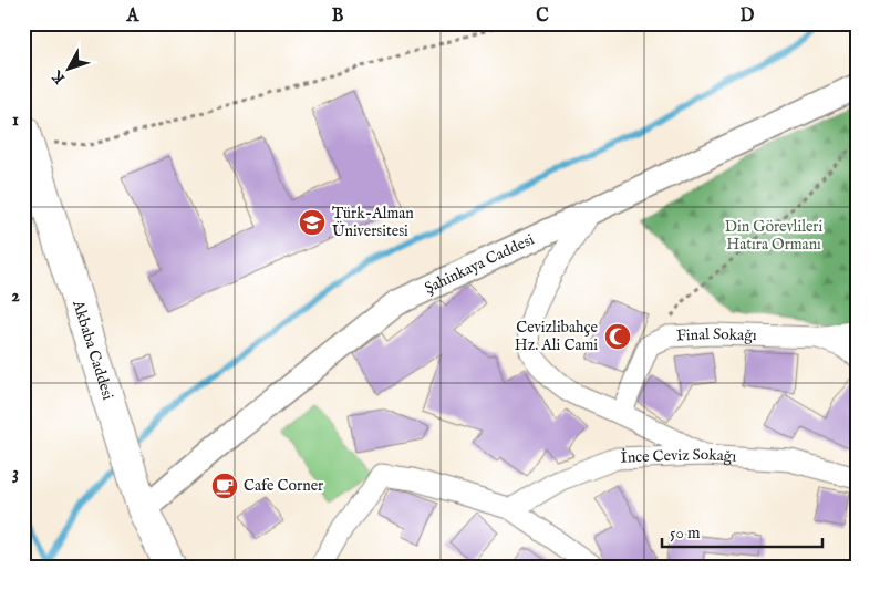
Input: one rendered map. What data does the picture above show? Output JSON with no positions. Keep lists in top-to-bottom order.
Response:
{
  "streets": {
    "main road": ["Akbaba Caddesi"],
    "street": ["Şahinkaya Caddesi", "Final Sokağı", "İnce Ceviz Sokağı"]
  },
  "crossings": [
    ["Şahinkaya Caddesi", "Akbaba Caddesi"]
  ],
  "parks": ["Din Görevlileri Hatıra Ormanı"],
  "places": {
    "school or university": ["Türk-Alman Üniversitesi"],
    "mosque": ["Cevizlibahçe Hz. Ali Cami"],
    "cafe": ["Cafe Corner"]
  },
  "scale_bar": "50 m",
  "north": "bottom left",
  "grid": {
    "columns": [
      "A",
      "B",
      "C",
      "D"
    ],
    "rows": ["1", "2", "3"]
  }
}
